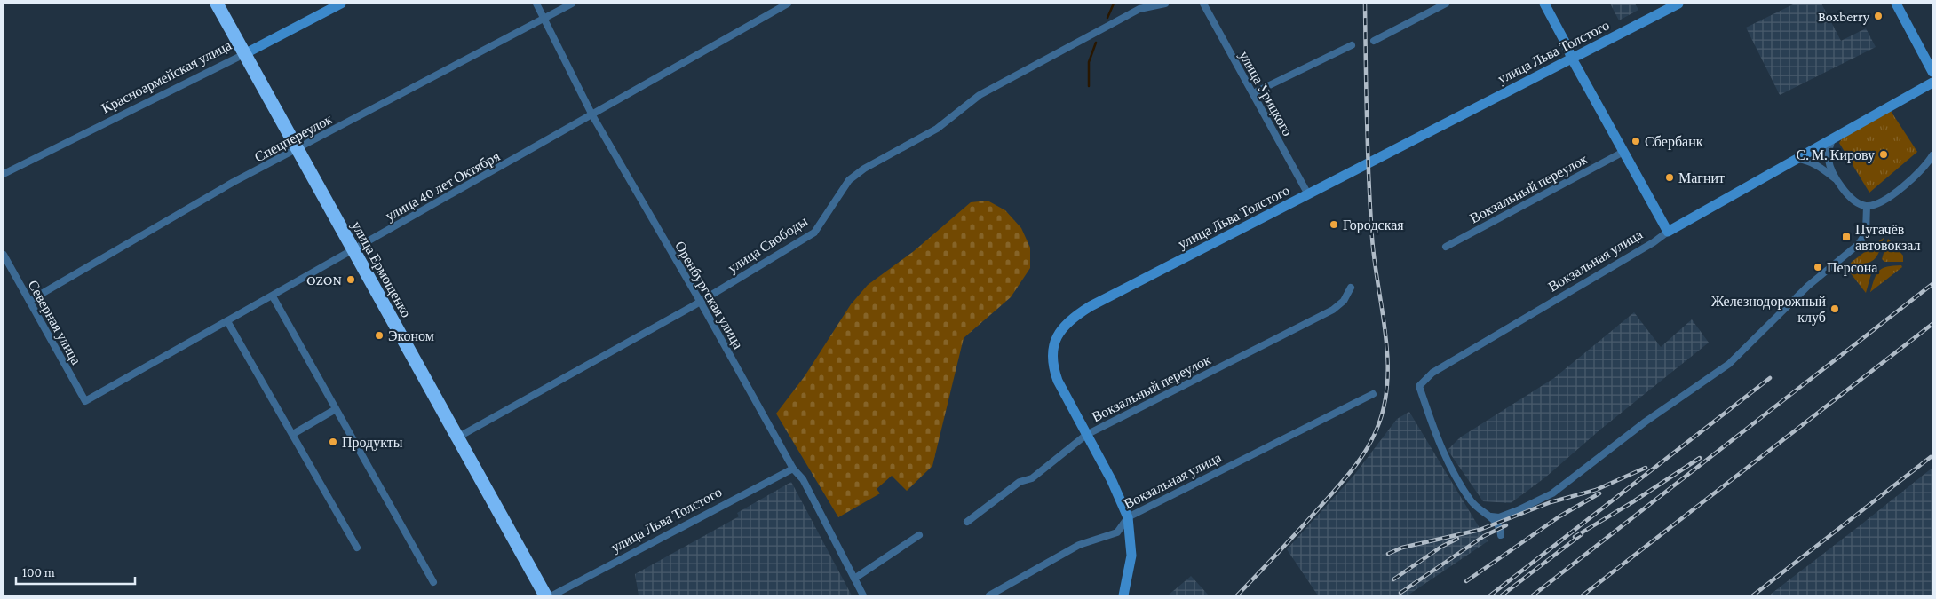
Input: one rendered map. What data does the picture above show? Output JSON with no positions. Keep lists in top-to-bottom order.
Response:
{
  "streets": {
    "highway": ["улица Ермощенко"],
    "street": [
      "улица Льва Толстого",
      "Красноармейская улица",
      "улица Урицкого",
      "Спецпереулок",
      "улица 40 лет Октября",
      "Вокзальный переулок",
      "улица Свободы",
      "Вокзальная улица",
      "Оренбургская улица",
      "Северная улица"
    ]
  },
  "crossings": [
    ["улица Льва Толстого", "улица Урицкого"],
    ["улица Льва Толстого", "Вокзальный переулок"],
    ["улица Льва Толстого", "Вокзальная улица"],
    ["улица Льва Толстого", "Оренбургская улица"],
    ["Красноармейская улица", "улица Ермощенко"],
    ["Спецпереулок", "улица Ермощенко"],
    ["Спецпереулок", "Оренбургская улица"],
    ["Спецпереулок", "Северная улица"],
    ["улица 40 лет Октября", "улица Ермощенко"],
    ["улица 40 лет Октября", "Оренбургская улица"],
    ["улица 40 лет Октября", "Северная улица"],
    ["улица Свободы", "улица Ермощенко"],
    ["улица Свободы", "Оренбургская улица"]
  ],
  "places": {
    "other": [
      "Boxberry",
      "Сбербанк",
      "С. М. Кирову",
      "Магнит",
      "Городская",
      "Персона",
      "OZON",
      "Железнодорожный клуб",
      "Эконом",
      "Продукты"
    ],
    "transit": ["Пугачёв автовокзал"]
  },
  "scale_bar": "100 m"
}
